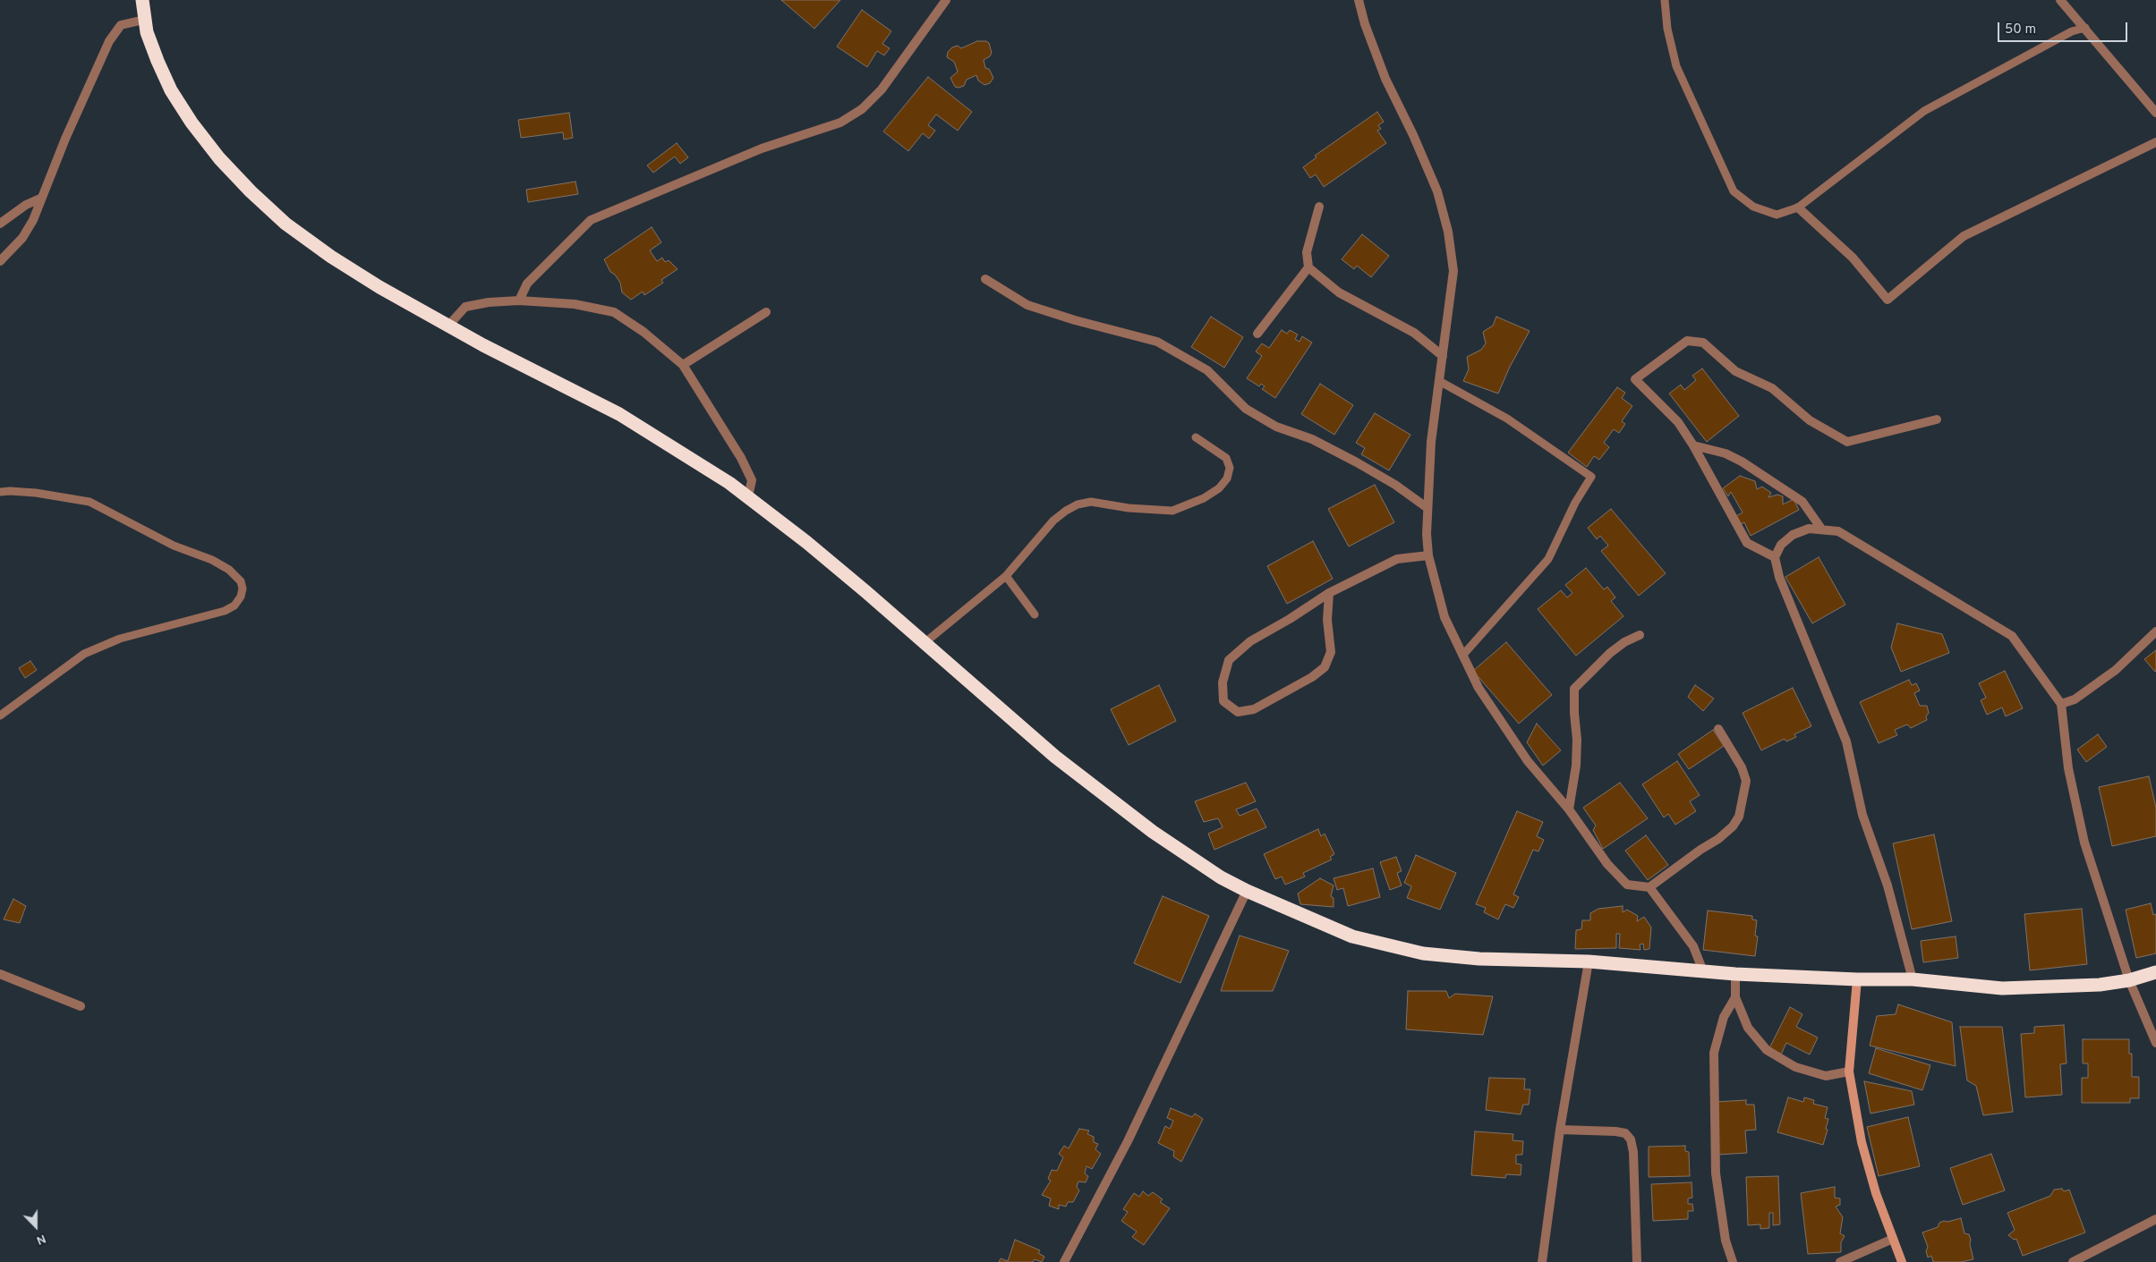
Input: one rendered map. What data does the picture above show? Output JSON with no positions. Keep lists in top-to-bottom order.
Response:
{
  "scale_bar": "50 m",
  "north": "bottom"
}
